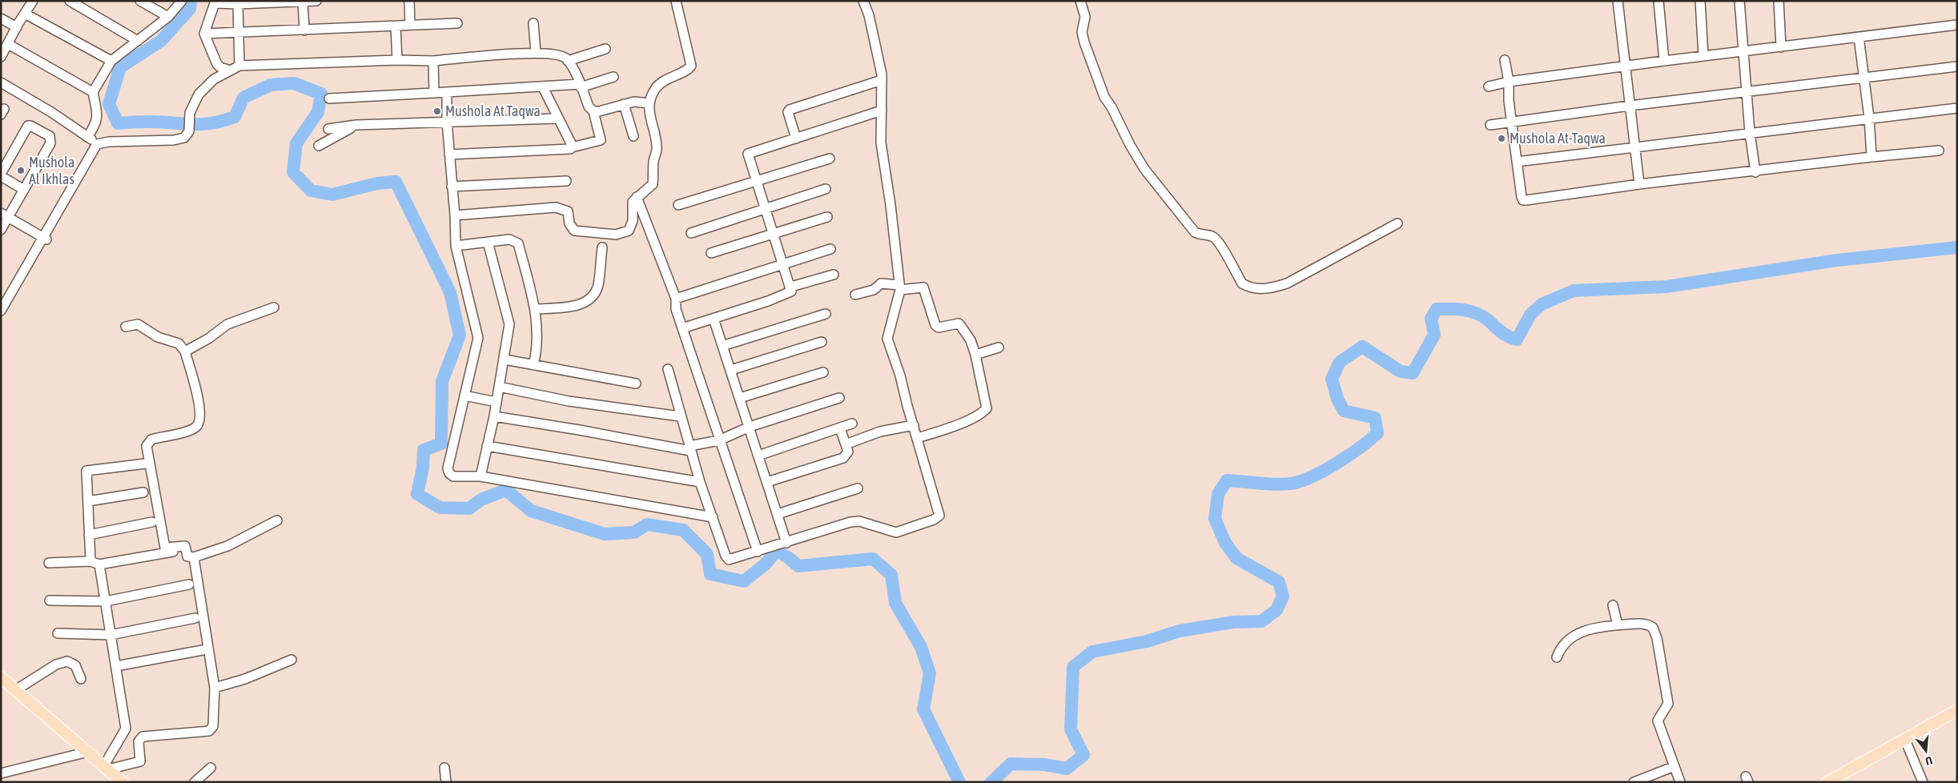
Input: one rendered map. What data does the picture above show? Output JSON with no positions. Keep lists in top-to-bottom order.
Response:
{
  "places": ["Mushola At Taqwa", "Mushola At-Taqwa", "Mushola Al Ikhlas"],
  "north": "bottom"
}
